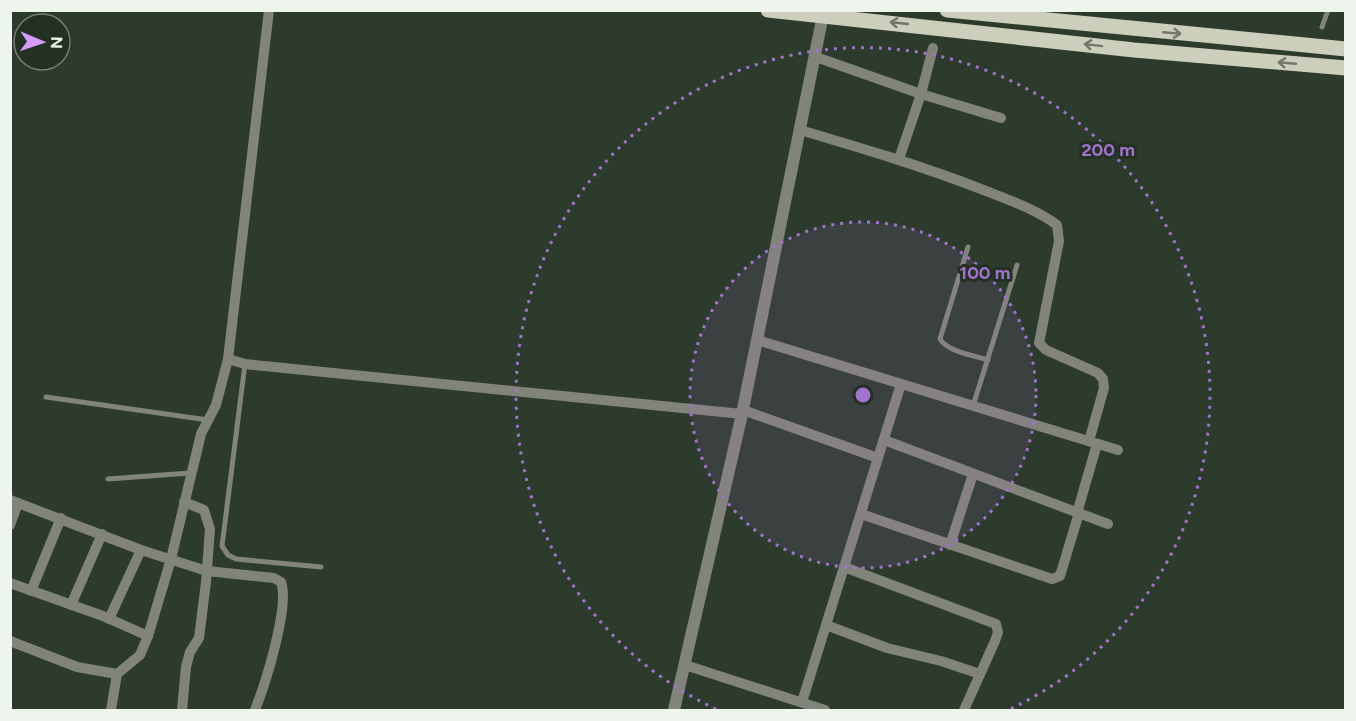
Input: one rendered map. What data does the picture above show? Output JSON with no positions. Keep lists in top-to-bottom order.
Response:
{
  "north": "right",
  "rings": ["200 m", "100 m"]
}
